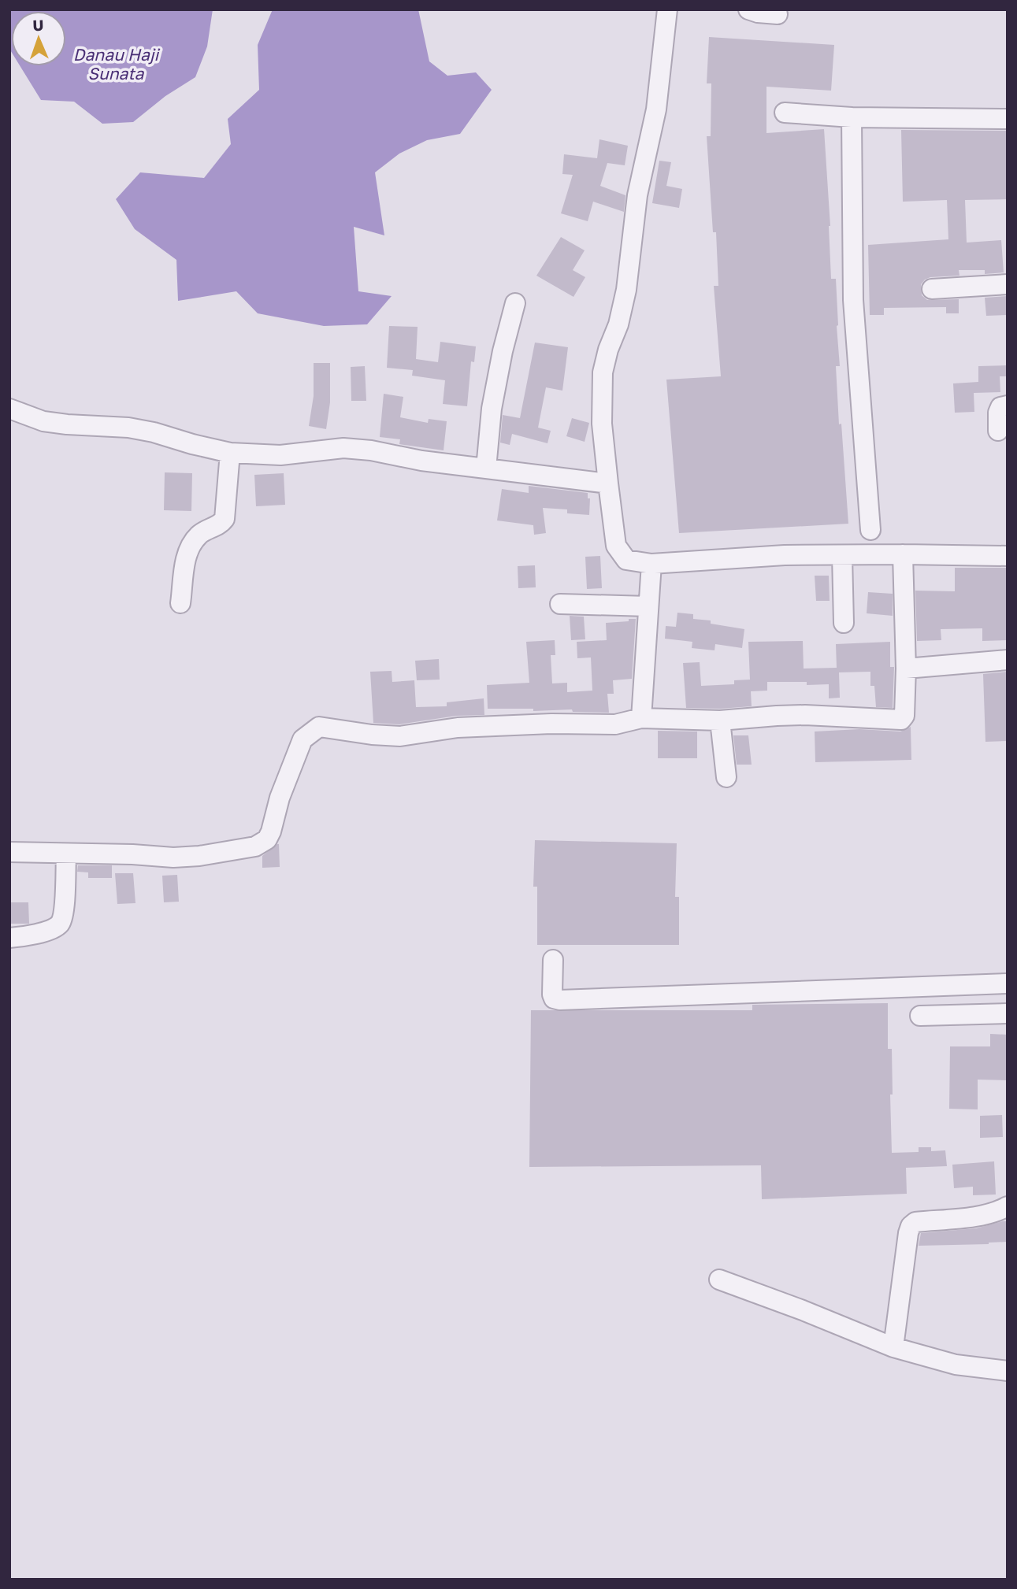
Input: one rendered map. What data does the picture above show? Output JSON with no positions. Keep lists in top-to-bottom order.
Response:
{
  "water": ["Danau Haji Sunata"],
  "north": "top"
}
